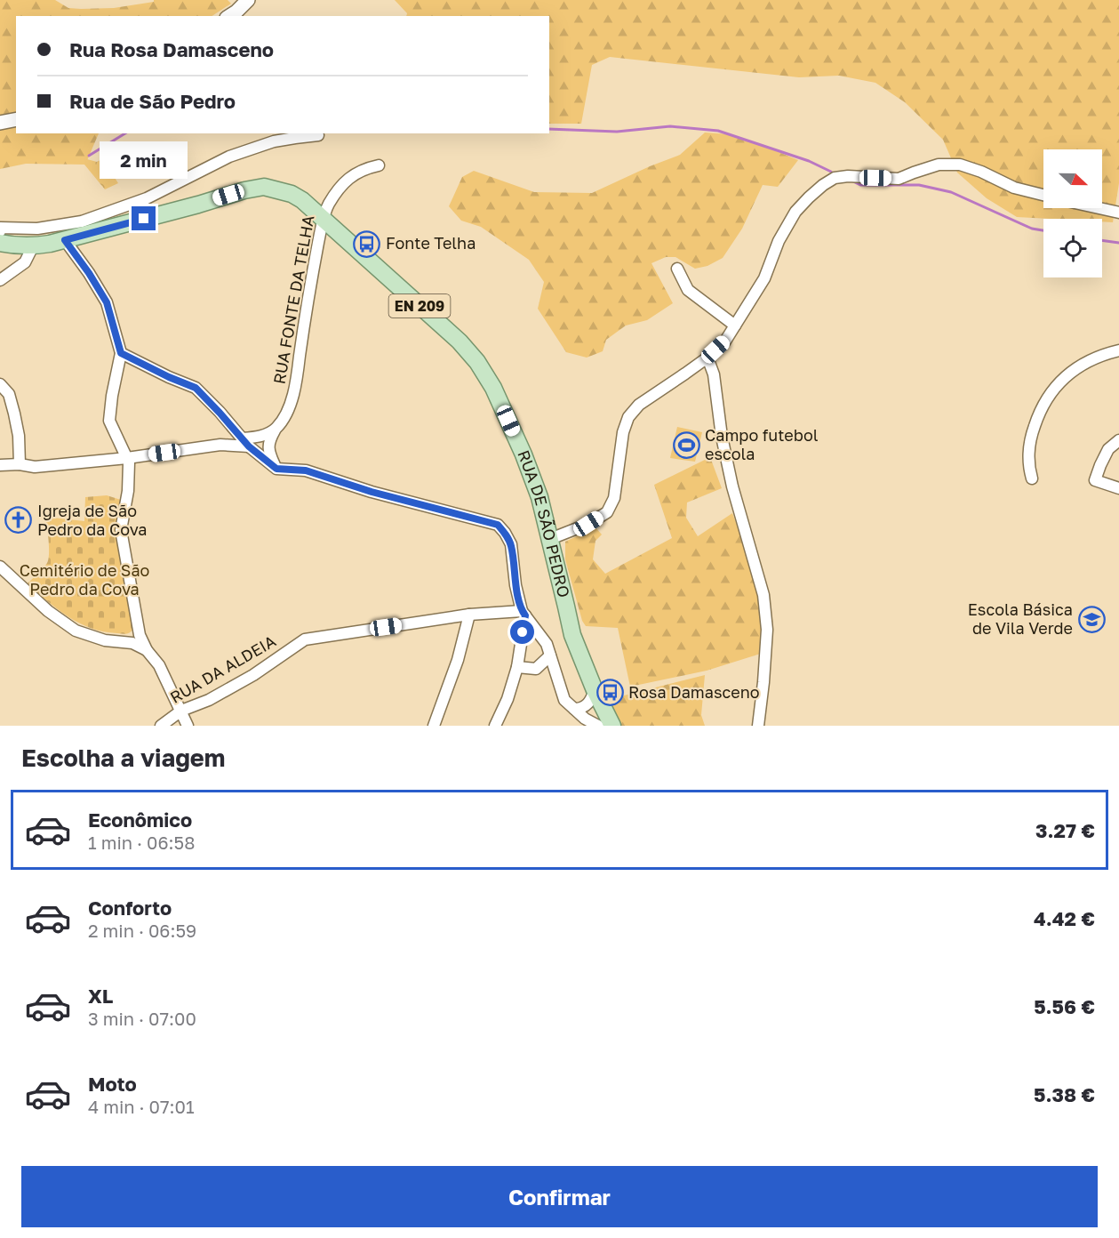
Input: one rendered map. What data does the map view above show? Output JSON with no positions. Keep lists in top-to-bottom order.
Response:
{
  "streets": {
    "main road": ["EN 209", "RUA DE SÃO PEDRO"],
    "street": ["RUA FONTE DA TELHA", "RUA DA ALDEIA"]
  },
  "crossings": [
    ["RUA FONTE DA TELHA", "RUA DE SÃO PEDRO"]
  ],
  "parks": ["Cemitério de São Pedro da Cova"],
  "places": {
    "bus stop": ["Fonte Telha", "Rosa Damasceno"],
    "sports": ["Campo futebol escola"],
    "church": ["Igreja de São Pedro da Cova"],
    "school or university": ["Escola Básica de Vila Verde"]
  },
  "north": "right",
  "page": {
    "banner": ["Rua Rosa Damasceno", "Rua de São Pedro"],
    "bubble": "2 min",
    "heading": "Escolha a viagem",
    "list": [
      {
        "name": "Econômico",
        "note": "1 min · 06:58",
        "value": "3.27 €"
      },
      {
        "name": "Conforto",
        "note": "2 min · 06:59",
        "value": "4.42 €"
      },
      {
        "name": "XL",
        "note": "3 min · 07:00",
        "value": "5.56 €"
      },
      {
        "name": "Moto",
        "note": "4 min · 07:01",
        "value": "5.38 €"
      }
    ],
    "buttons": "Confirmar"
  }
}
